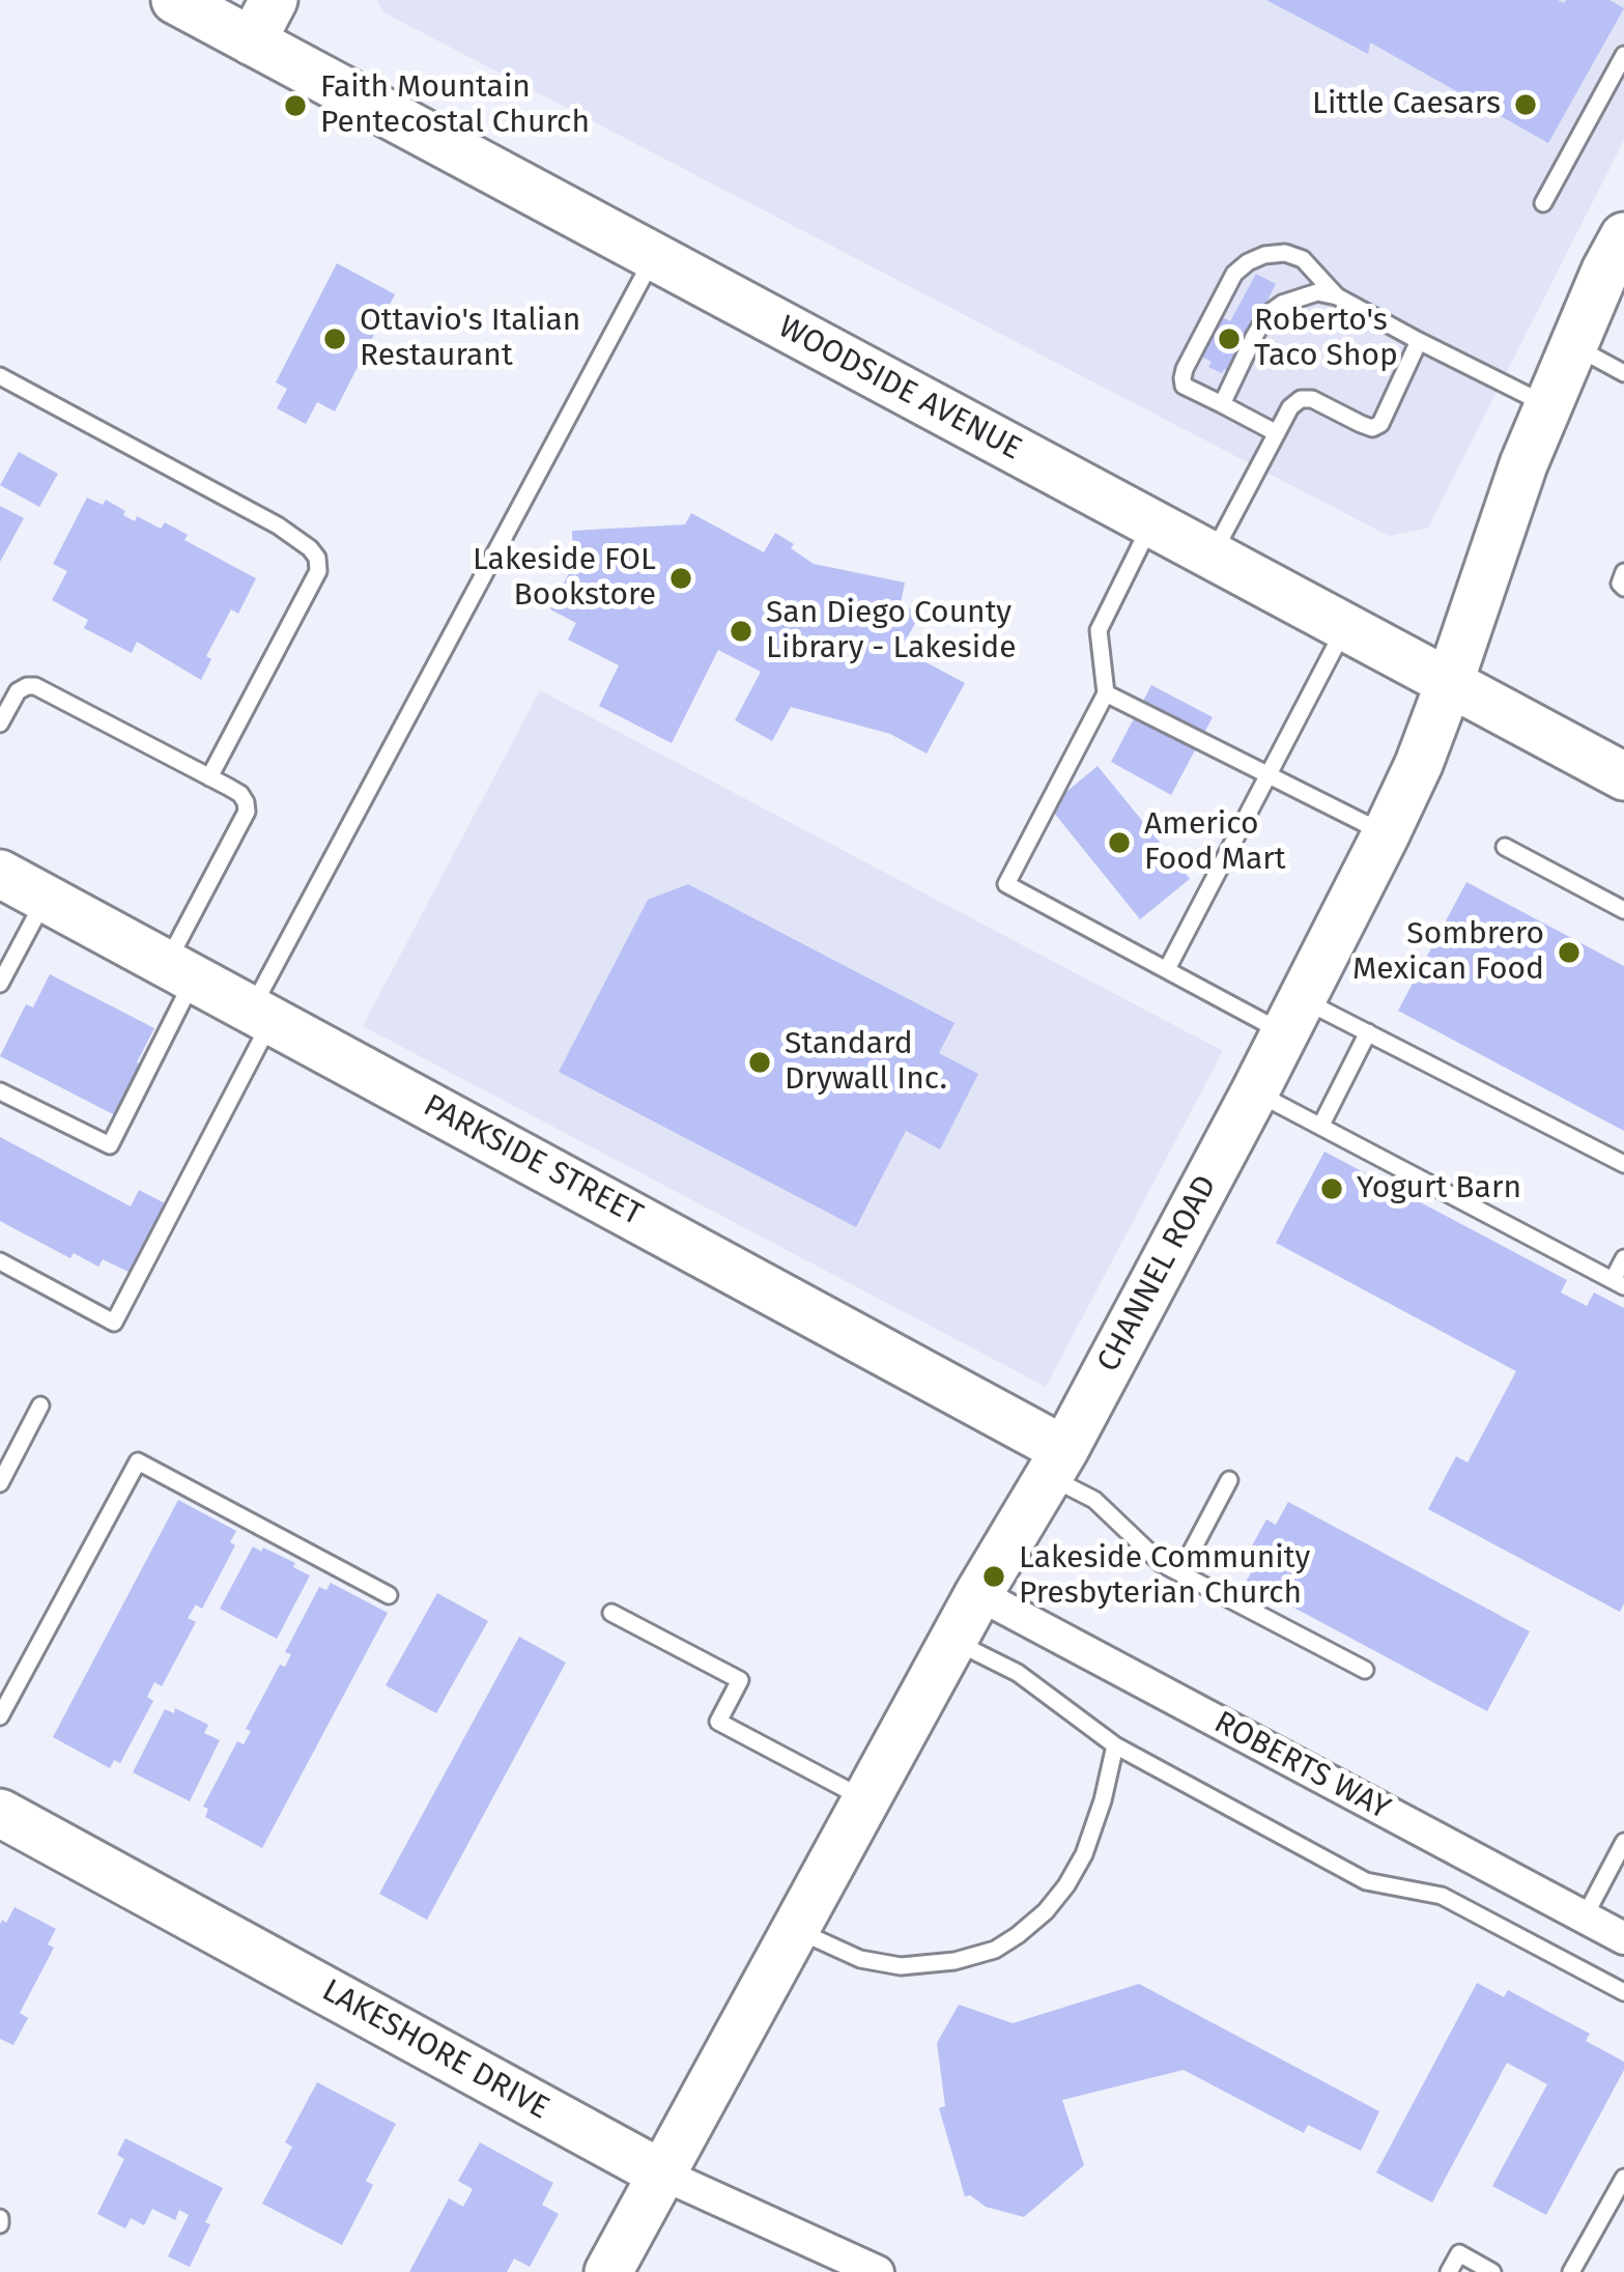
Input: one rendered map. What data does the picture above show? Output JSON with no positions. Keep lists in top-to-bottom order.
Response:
{
  "streets": {
    "main road": [
      "WOODSIDE AVENUE",
      "PARKSIDE STREET",
      "CHANNEL ROAD",
      "LAKESHORE DRIVE"
    ],
    "street": ["ROBERTS WAY"]
  },
  "crossings": [
    ["WOODSIDE AVENUE", "CHANNEL ROAD"],
    ["PARKSIDE STREET", "CHANNEL ROAD"],
    ["CHANNEL ROAD", "ROBERTS WAY"],
    ["CHANNEL ROAD", "LAKESHORE DRIVE"]
  ],
  "places": [
    "Little Caesars",
    "Faith Mountain Pentecostal Church",
    "Ottavio's Italian Restaurant",
    "Roberto's Taco Shop",
    "Lakeside FOL Bookstore",
    "San Diego County Library - Lakeside",
    "Americo Food Mart",
    "Sombrero Mexican Food",
    "Standard Drywall Inc.",
    "Yogurt Barn",
    "Lakeside Community Presbyterian Church"
  ]
}
